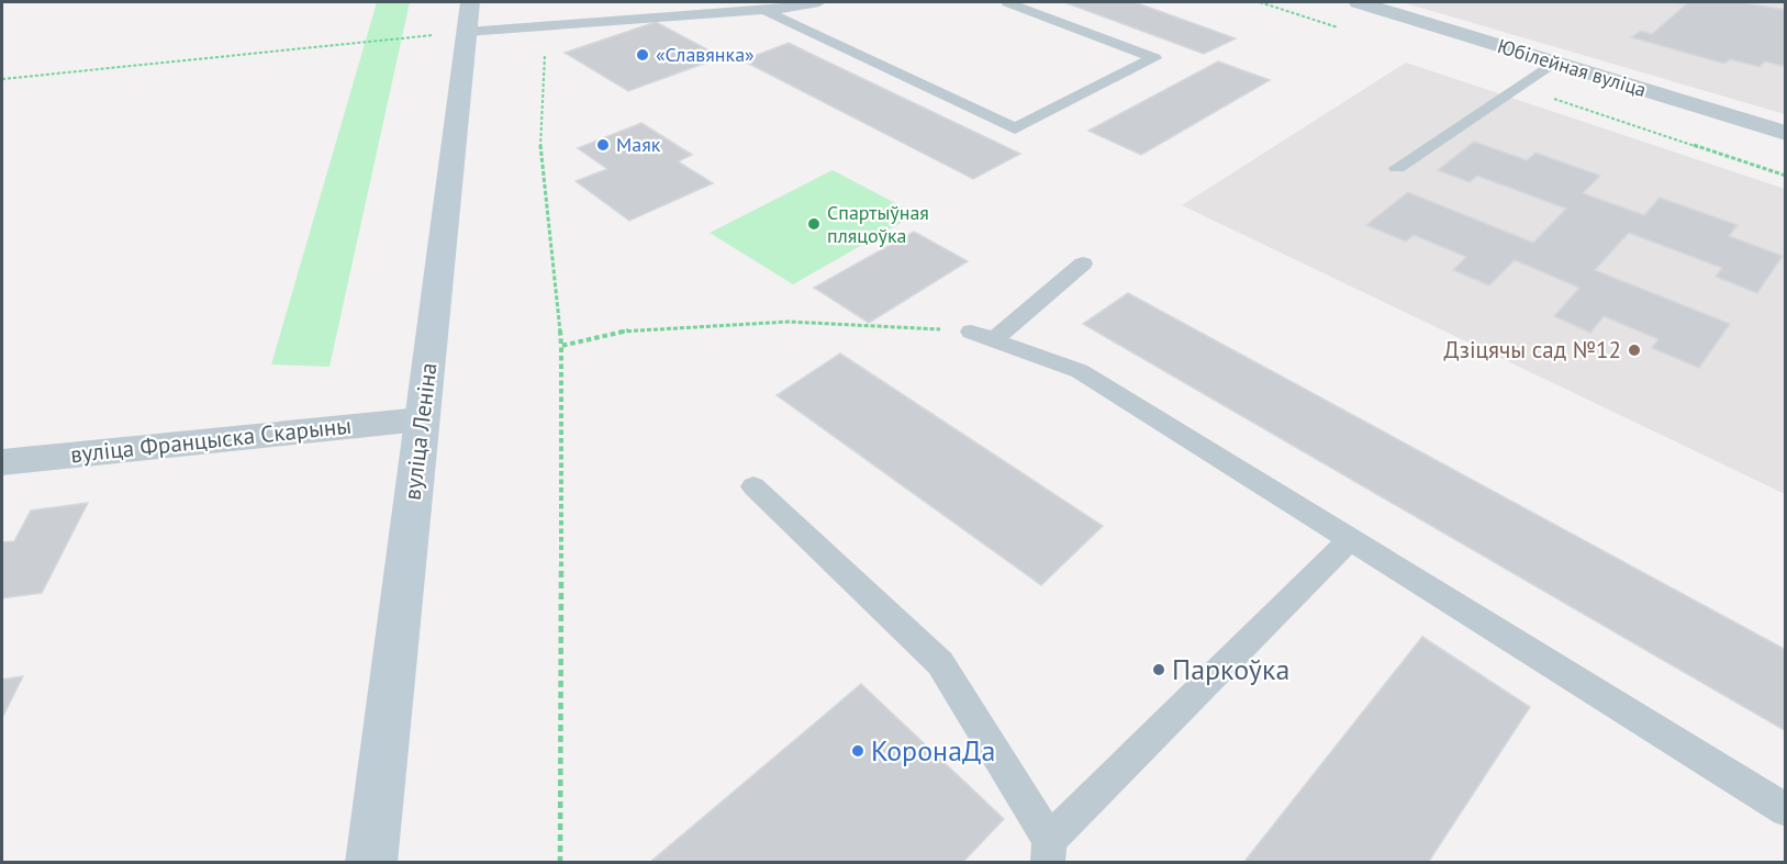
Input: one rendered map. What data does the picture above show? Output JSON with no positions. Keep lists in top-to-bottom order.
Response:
{
  "streets": {
    "main road": ["вуліца Леніна"],
    "street": ["Юбілейная вуліца", "вуліца Францыска Скарыны"]
  },
  "crossings": [
    ["вуліца Леніна", "вуліца Францыска Скарыны"]
  ],
  "places": [
    "«Славянка»",
    "Маяк",
    "Спартыўная пляцоўка",
    "Дзіцячы сад №12",
    "Паркоўка",
    "КоронаДа"
  ]
}
